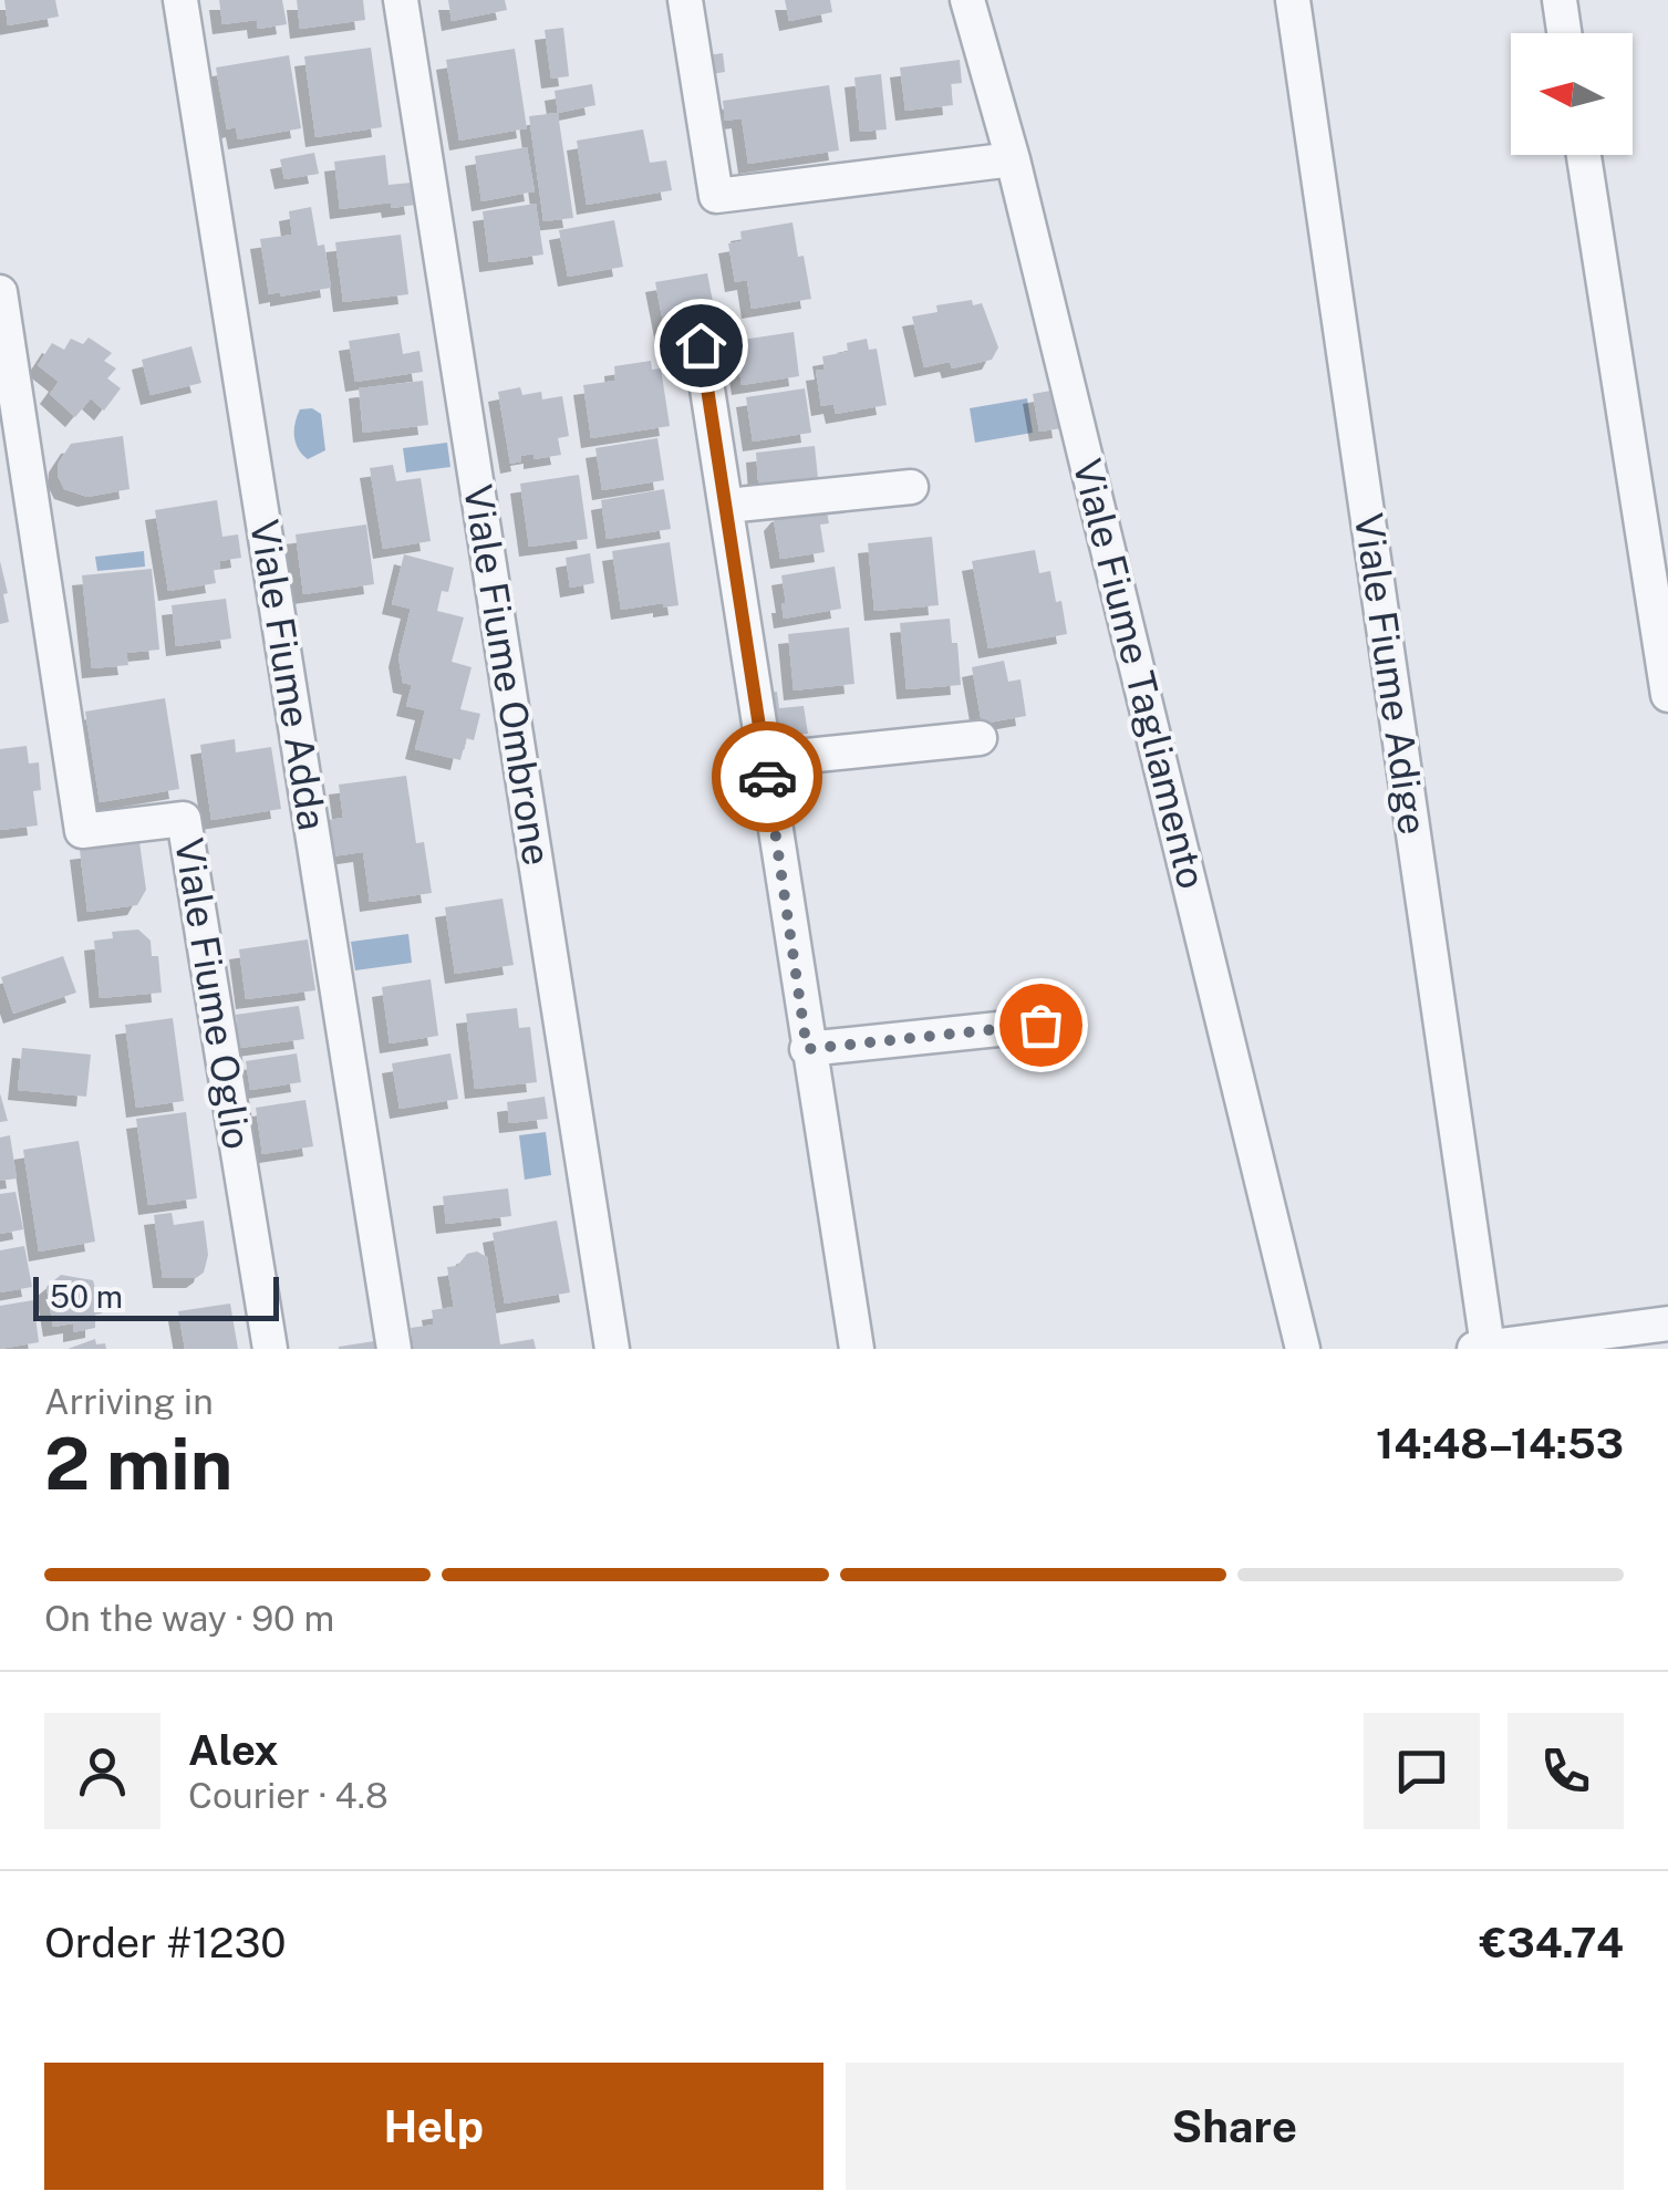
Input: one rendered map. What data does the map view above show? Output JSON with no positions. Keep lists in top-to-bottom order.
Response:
{
  "streets": {
    "street": [
      "Viale Fiume Tagliamento",
      "Viale Fiume Adige",
      "Viale Fiume Adda",
      "Viale Fiume Ombrone",
      "Viale Fiume Oglio"
    ]
  },
  "scale_bar": "50 m",
  "north": "left",
  "page": {
    "scale": "50 m",
    "heading": ["2 min", "Arriving in", "14:48–14:53"],
    "panel": [
      "Alex",
      "Courier · 4.8",
      "Order #1230",
      "€34.74"
    ],
    "bar": "On the way · 90 m",
    "buttons": ["Help", "Share"]
  }
}
